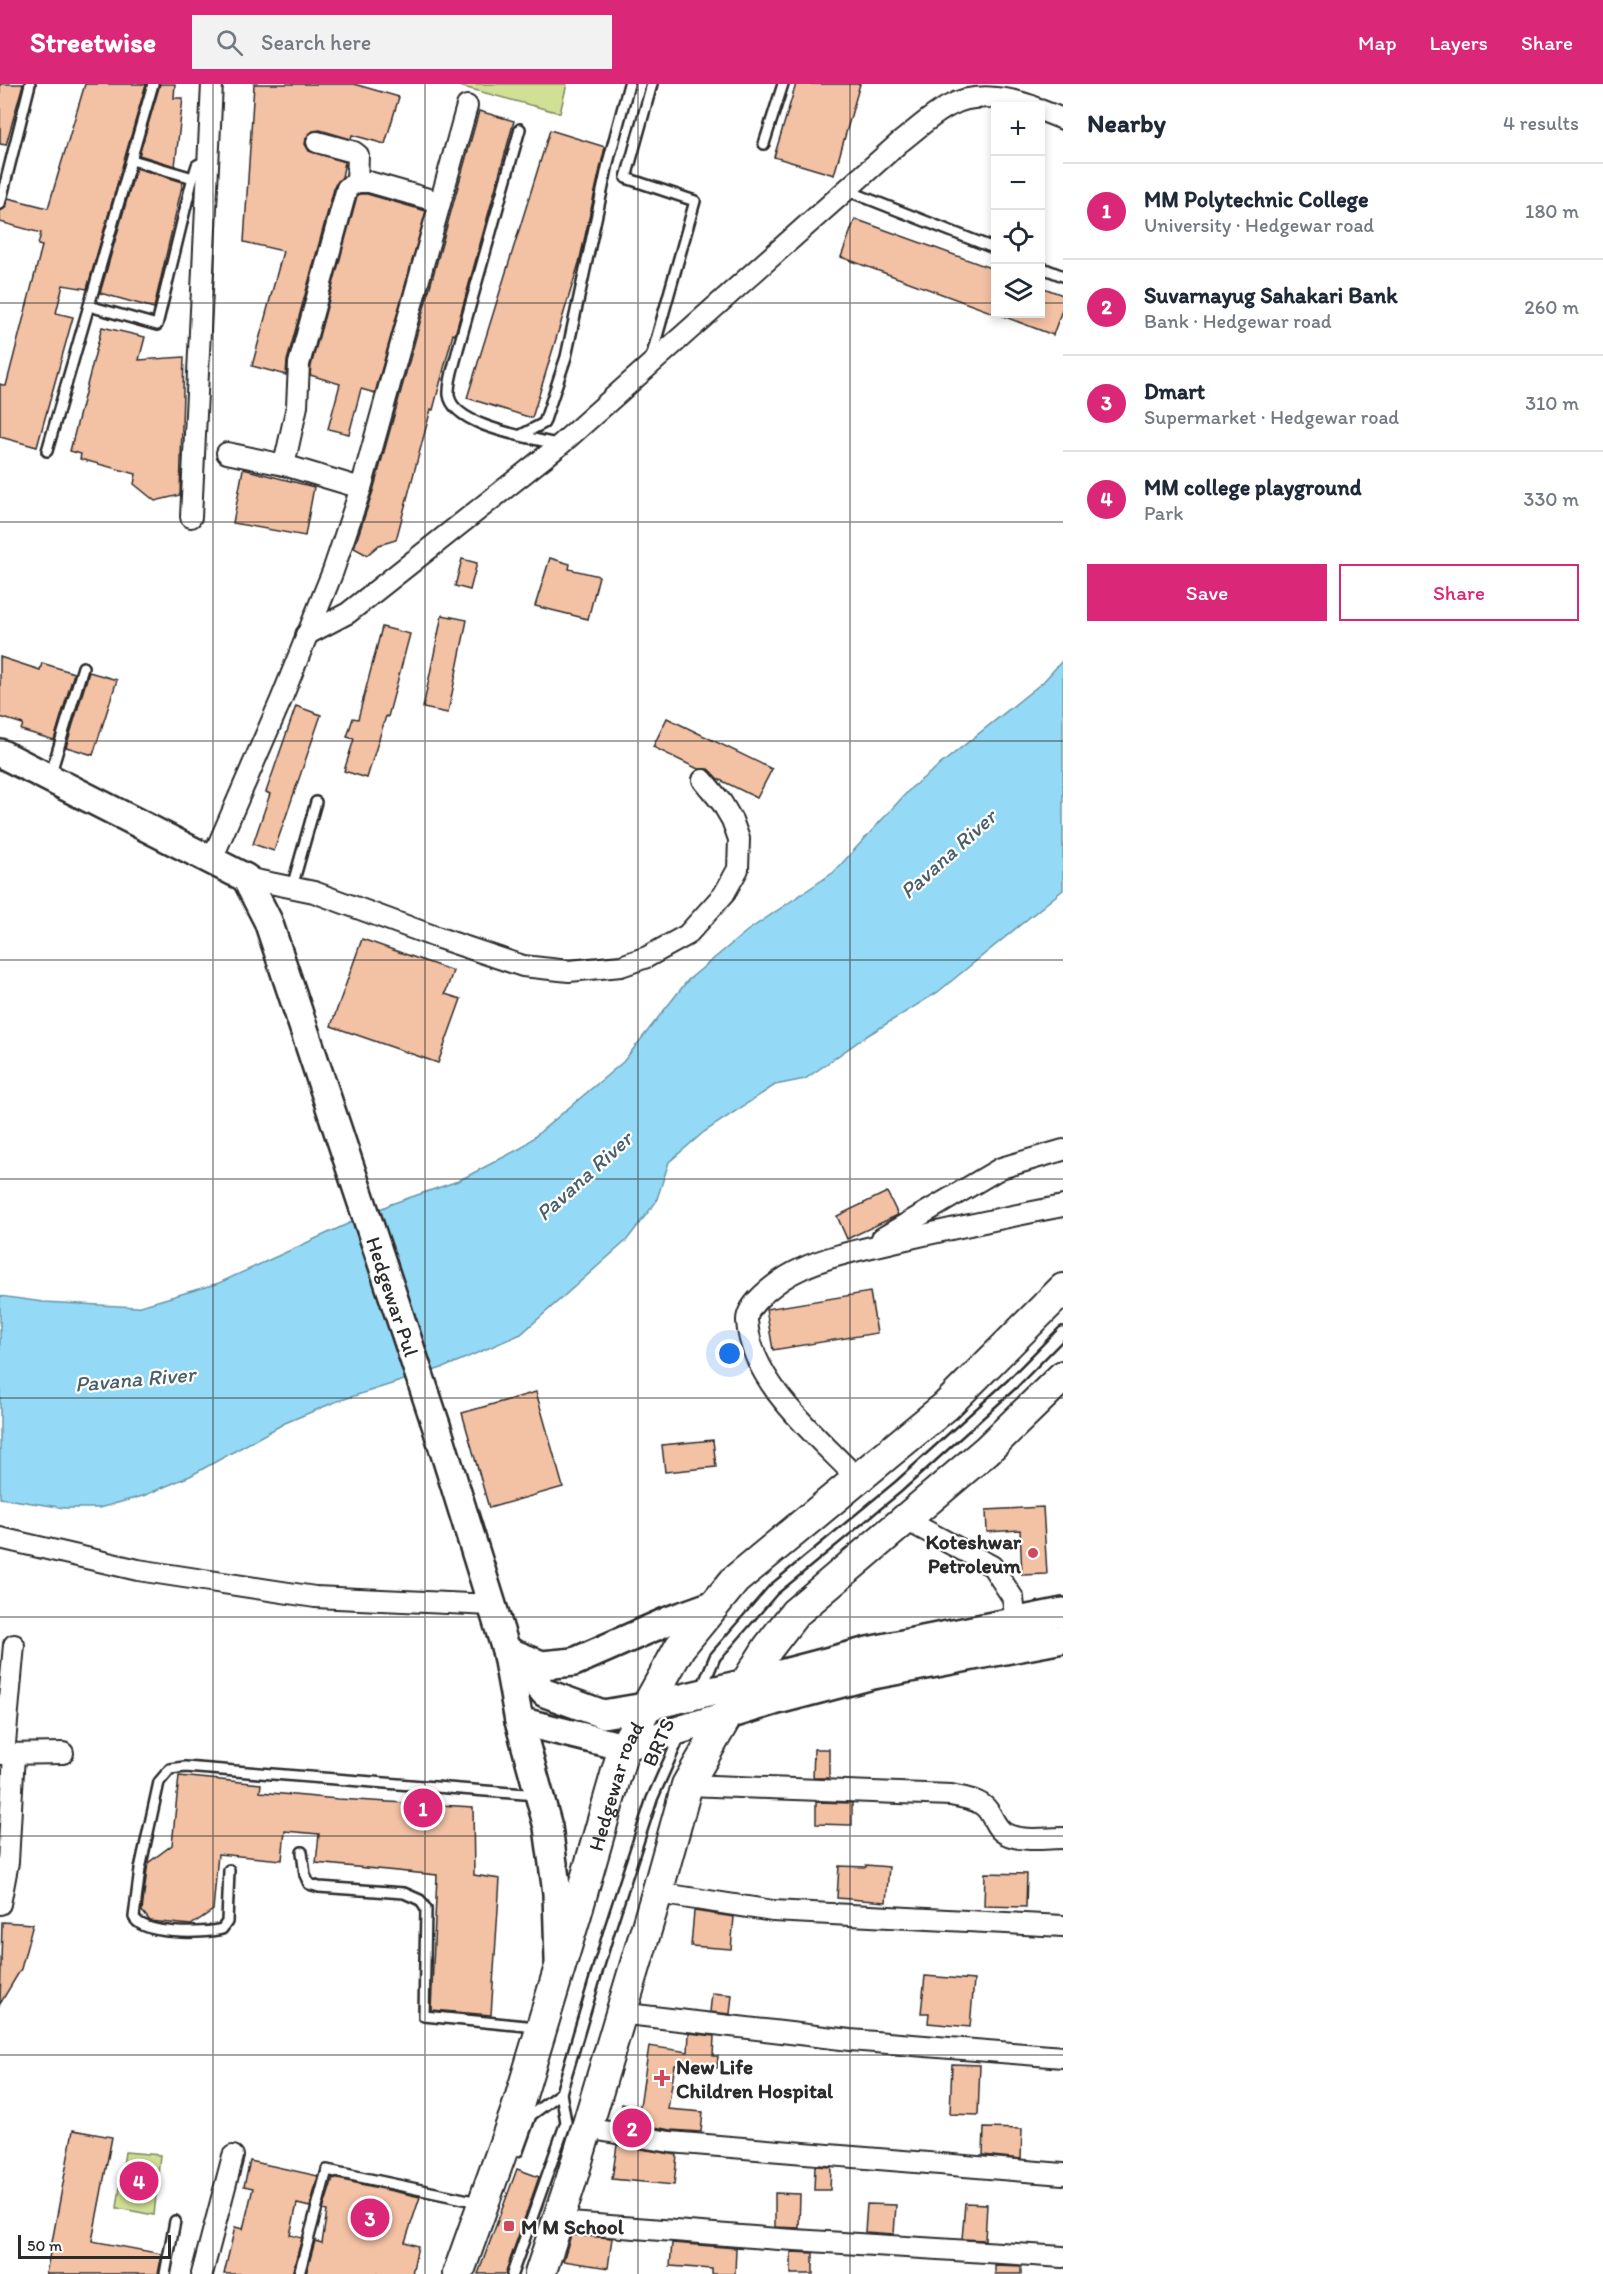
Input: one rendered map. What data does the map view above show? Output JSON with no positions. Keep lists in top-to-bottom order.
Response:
{
  "streets": {
    "main road": ["Hedgewar Pul", "Hedgewar road"],
    "lane": ["BRTS"]
  },
  "crossings": [
    ["Hedgewar Pul", "Hedgewar road"],
    ["BRTS", "Hedgewar road"]
  ],
  "water": ["Pavana River"],
  "places": {
    "other": ["Koteshwar Petroleum"],
    "health": ["New Life Children Hospital"],
    "transit": ["M M School"]
  },
  "scale_bar": "50 m",
  "page": {
    "header": "Streetwise",
    "search": "Search here",
    "nav": ["Map", "Layers", "Share"],
    "heading": ["Nearby", "4 results"],
    "map_buttons": ["+", "−"],
    "list": [
      {
        "mark": "1",
        "name": "MM Polytechnic College",
        "note": "University · Hedgewar road",
        "value": "180 m"
      },
      {
        "mark": "2",
        "name": "Suvarnayug Sahakari Bank",
        "note": "Bank · Hedgewar road",
        "value": "260 m"
      },
      {
        "mark": "3",
        "name": "Dmart",
        "note": "Supermarket · Hedgewar road",
        "value": "310 m"
      },
      {
        "mark": "4",
        "name": "MM college playground",
        "note": "Park",
        "value": "330 m"
      }
    ],
    "buttons": ["Save", "Share"],
    "pins": [
      "1",
      "2",
      "4",
      "3"
    ],
    "scale": "50 m"
  }
}
